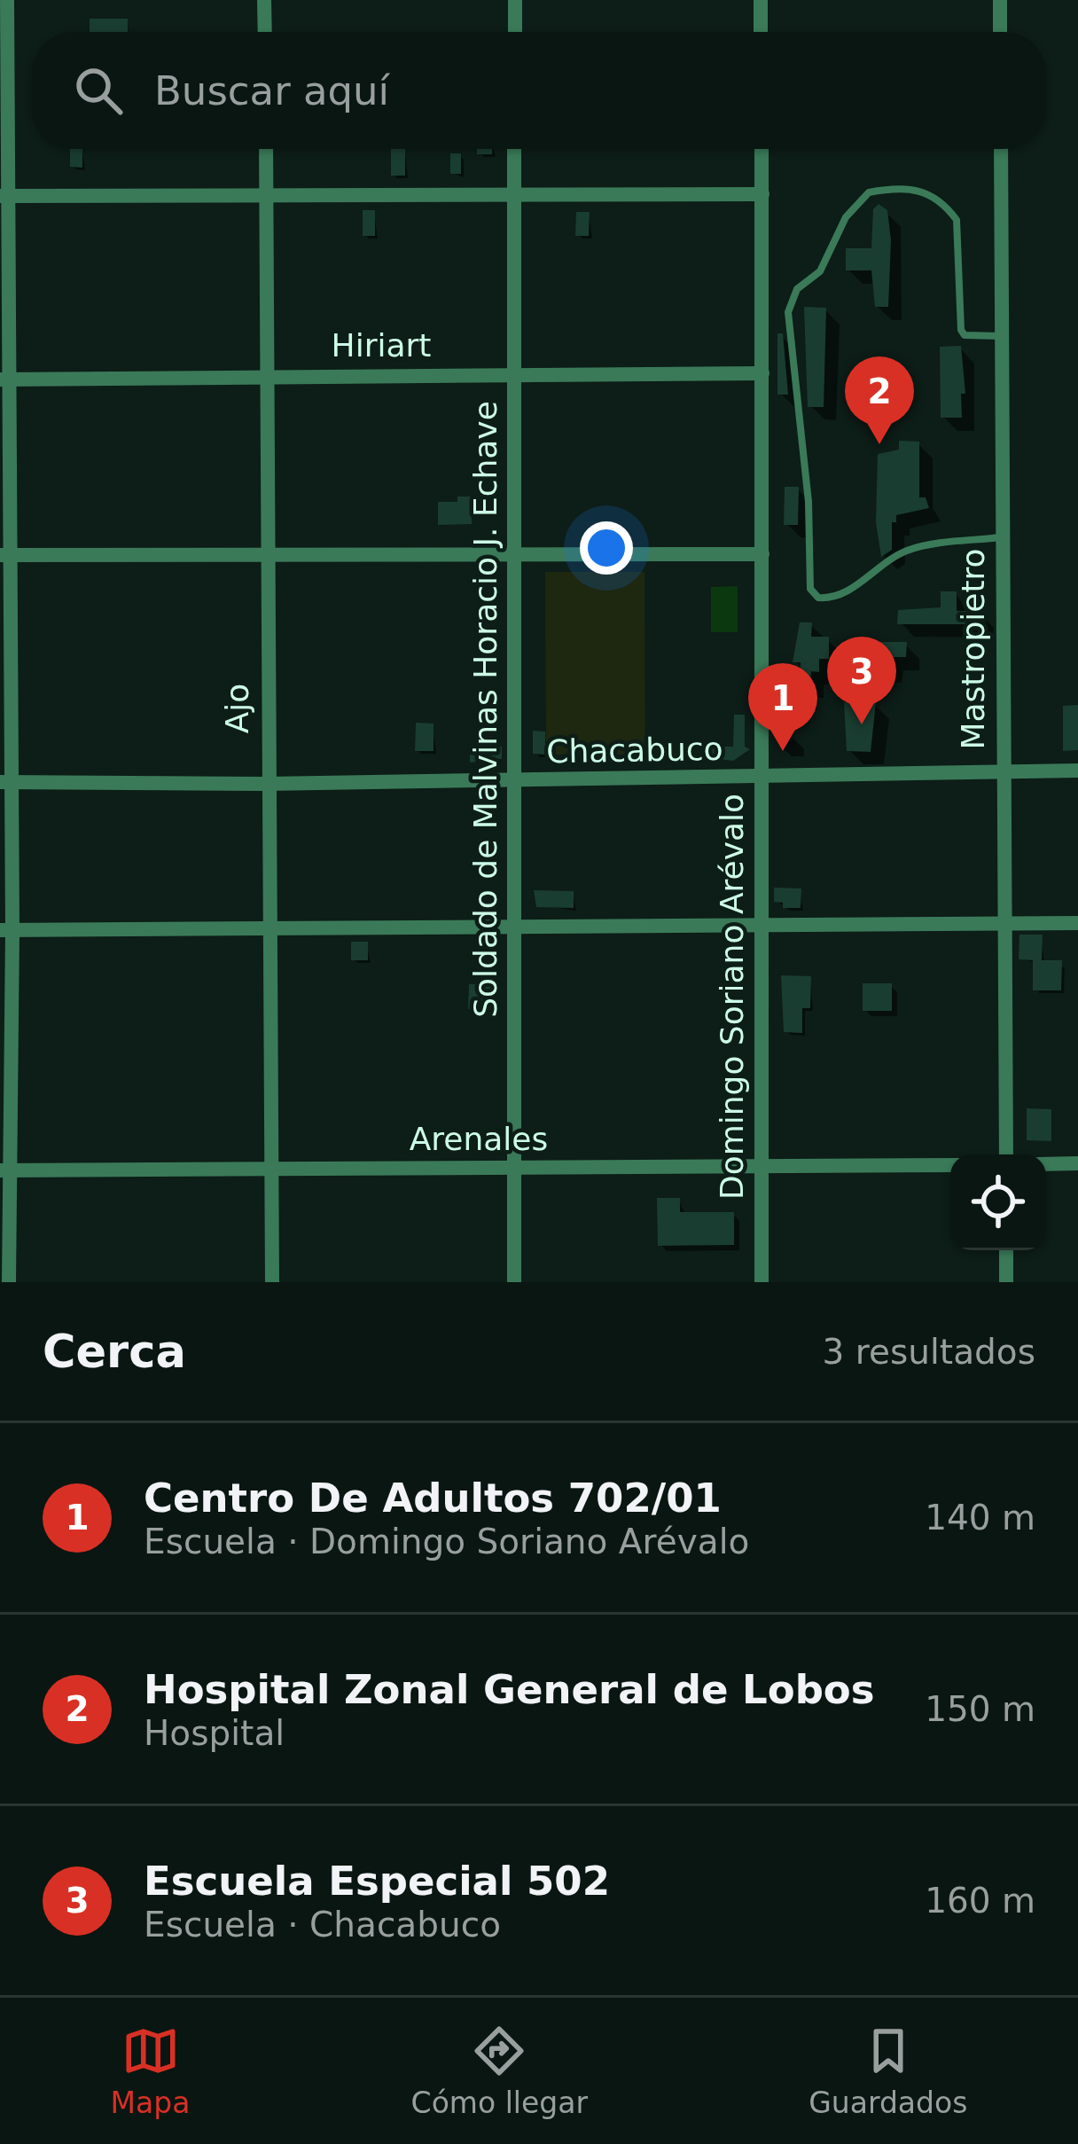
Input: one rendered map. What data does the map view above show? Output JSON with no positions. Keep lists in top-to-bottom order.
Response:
{
  "streets": {
    "street": [
      "Hiriart",
      "Mastropietro",
      "Ajo",
      "Soldado de Malvinas Horacio J. Echave",
      "Chacabuco",
      "Domingo Soriano Arévalo",
      "Arenales"
    ]
  },
  "crossings": [
    ["Hiriart", "Ajo"],
    ["Hiriart", "Soldado de Malvinas Horacio J. Echave"],
    ["Hiriart", "Domingo Soriano Arévalo"],
    ["Mastropietro", "Chacabuco"],
    ["Ajo", "Chacabuco"],
    ["Ajo", "Arenales"],
    ["Soldado de Malvinas Horacio J. Echave", "Chacabuco"],
    ["Soldado de Malvinas Horacio J. Echave", "Arenales"],
    ["Chacabuco", "Domingo Soriano Arévalo"],
    ["Domingo Soriano Arévalo", "Arenales"]
  ],
  "page": {
    "search": "Buscar aquí",
    "pins": ["2", "3", "1"],
    "heading": ["Cerca", "3 resultados"],
    "list": [
      {
        "mark": "1",
        "name": "Centro De Adultos 702/01",
        "note": "Escuela · Domingo Soriano Arévalo",
        "value": "140 m"
      },
      {
        "mark": "2",
        "name": "Hospital Zonal General de Lobos",
        "note": "Hospital",
        "value": "150 m"
      },
      {
        "mark": "3",
        "name": "Escuela Especial 502",
        "note": "Escuela · Chacabuco",
        "value": "160 m"
      }
    ],
    "nav": ["Mapa", "Cómo llegar", "Guardados"]
  }
}
